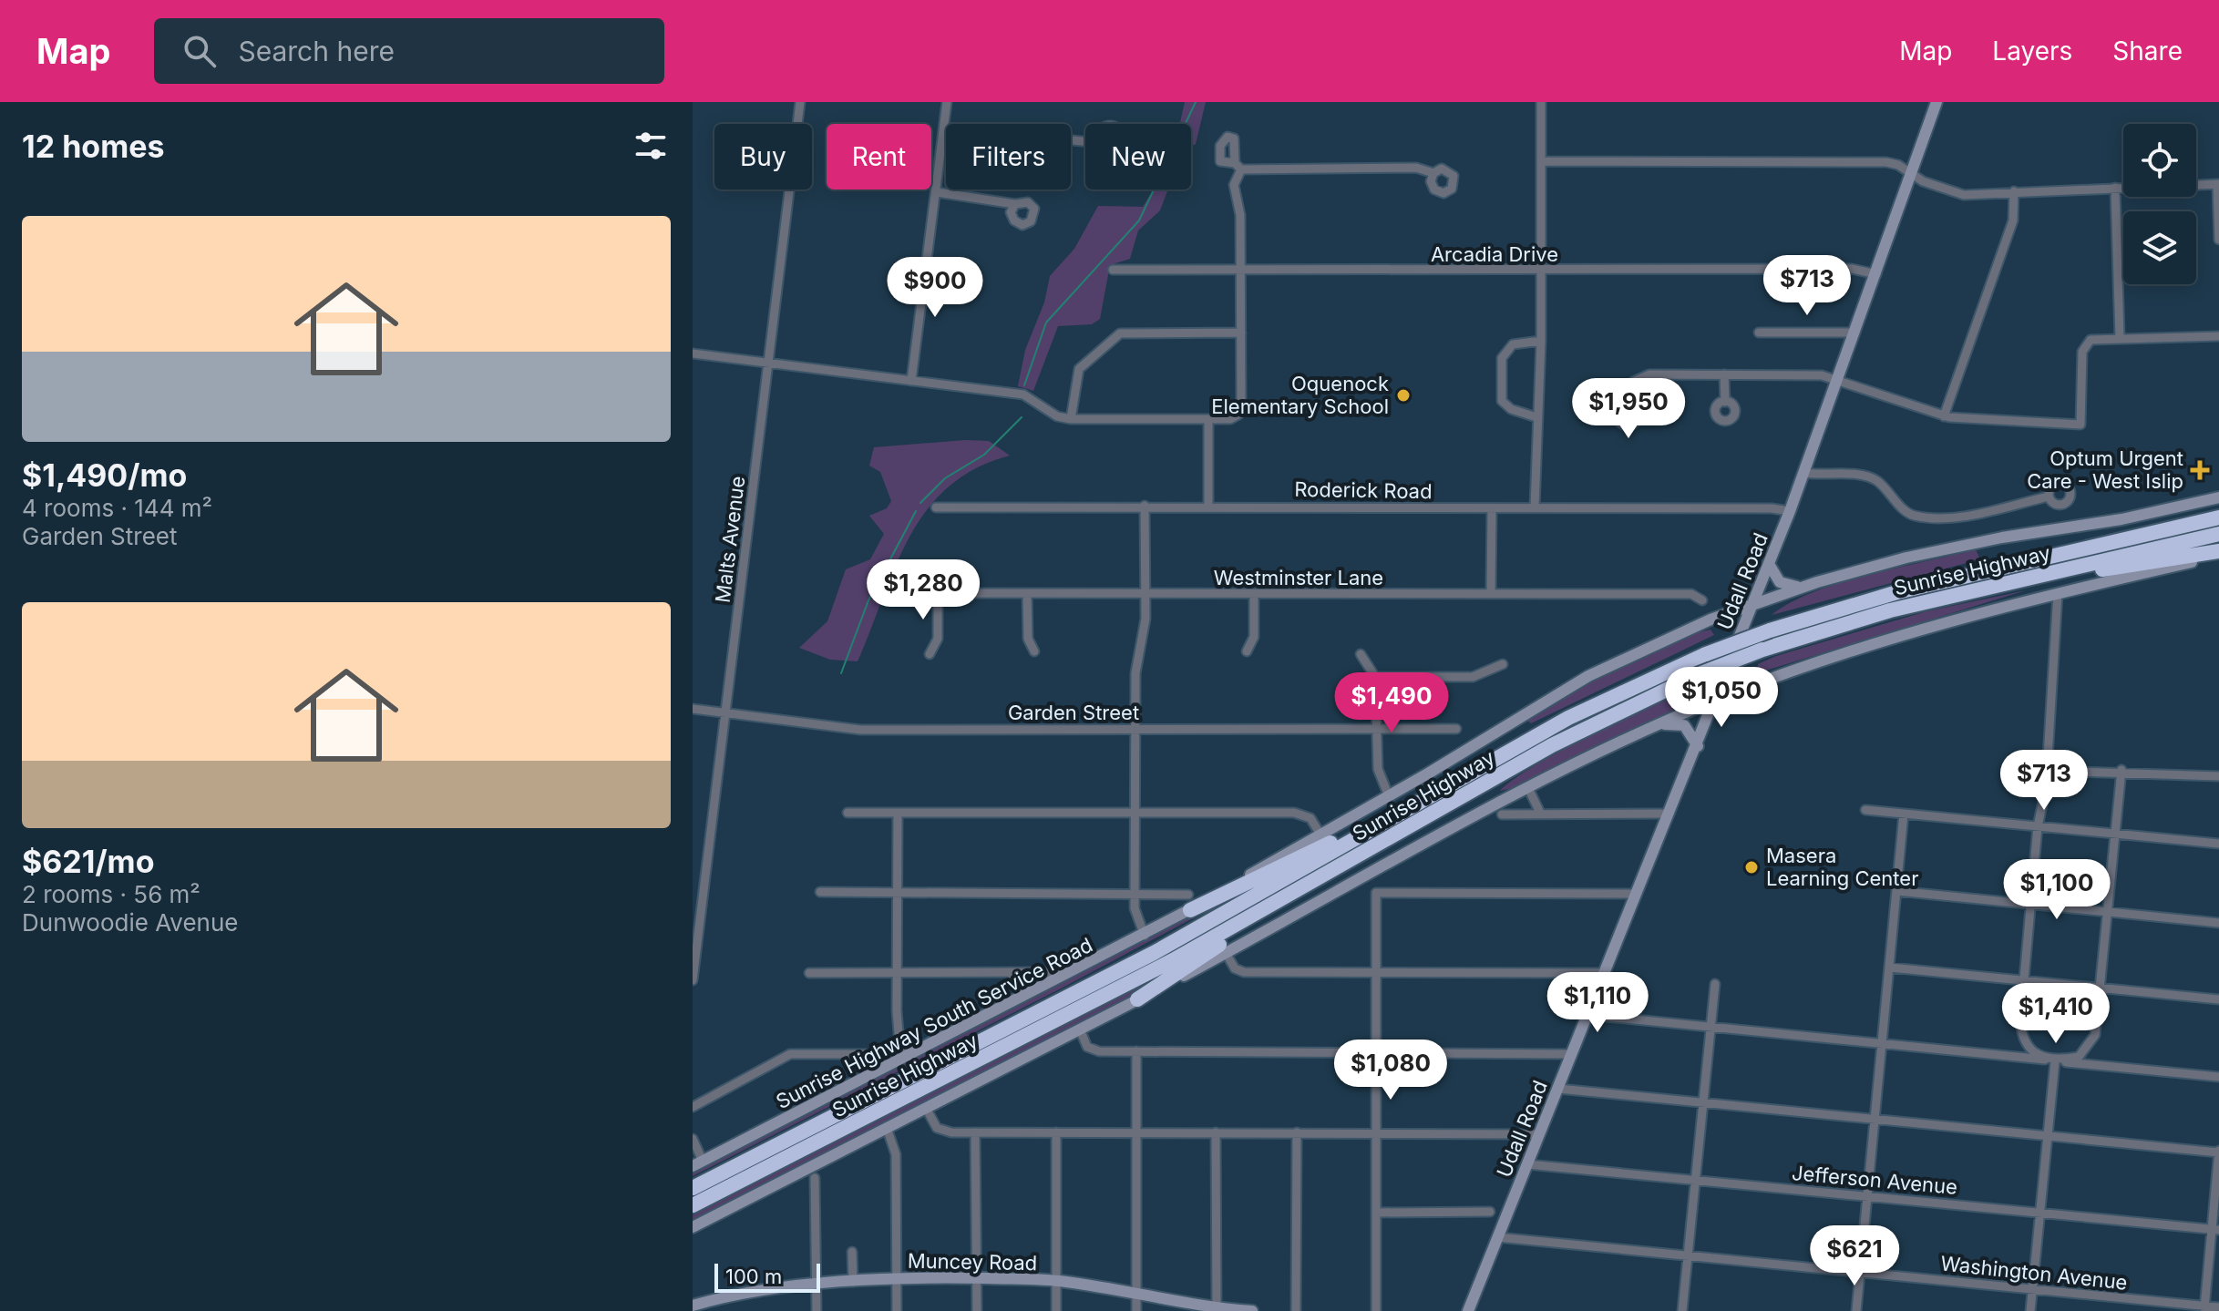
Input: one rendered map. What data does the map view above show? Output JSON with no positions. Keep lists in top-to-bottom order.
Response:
{
  "streets": {
    "highway": ["Sunrise Highway"],
    "main road": ["Udall Road", "Sunrise Highway South Service Road", "Muncey Road"],
    "street": [
      "Arcadia Drive",
      "Roderick Road",
      "Malts Avenue",
      "Westminster Lane",
      "Garden Street",
      "Jefferson Avenue",
      "Washington Avenue"
    ]
  },
  "crossings": [
    ["Arcadia Drive", "Udall Road"],
    ["Roderick Road", "Udall Road"],
    ["Malts Avenue", "Garden Street"],
    ["Sunrise Highway", "Udall Road"],
    ["Sunrise Highway", "Sunrise Highway South Service Road"],
    ["Udall Road", "Jefferson Avenue"],
    ["Udall Road", "Washington Avenue"]
  ],
  "places": {
    "other": ["Oquenock Elementary School", "Masera Learning Center"],
    "health": ["Optum Urgent Care - West Islip"]
  },
  "scale_bar": "100 m",
  "page": {
    "header": "Map",
    "search": "Search here",
    "nav": ["Map", "Layers", "Share"],
    "heading": "12 homes",
    "chip": [
      "Buy",
      "Rent",
      "Filters",
      "New"
    ],
    "list": [
      {
        "name": "$1,490/mo",
        "note": "4 rooms · 144 m² · Garden Street"
      },
      {
        "name": "$621/mo",
        "note": "2 rooms · 56 m² · Dunwoodie Avenue"
      }
    ],
    "price": [
      "$713",
      "$900",
      "$1,950",
      "$1,280",
      "$1,050",
      "$1,490",
      "$713",
      "$1,100",
      "$1,110",
      "$1,410",
      "$1,080",
      "$621"
    ],
    "scale": "100 m"
  }
}
